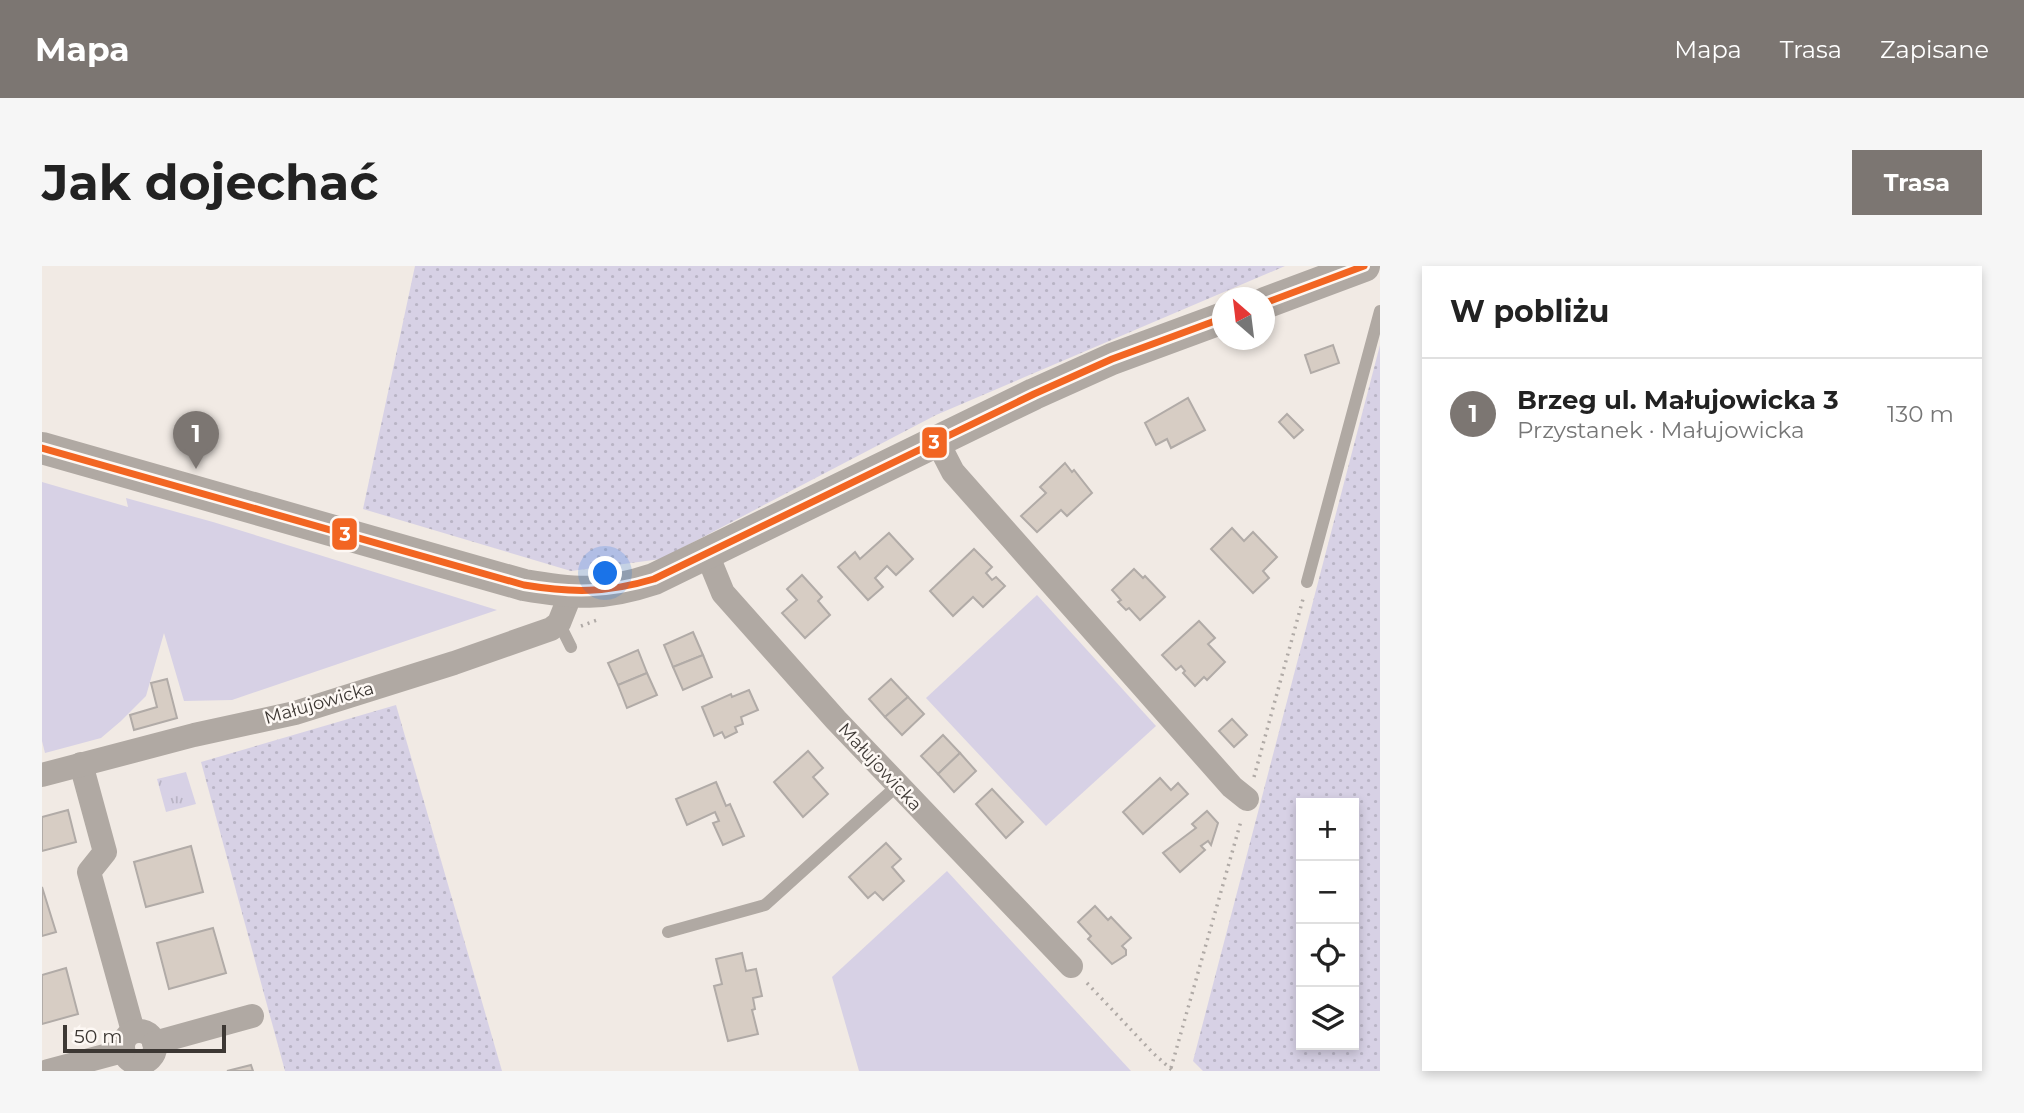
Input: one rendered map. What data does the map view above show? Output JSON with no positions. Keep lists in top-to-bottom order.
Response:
{
  "streets": {
    "street": ["Małujowicka"]
  },
  "lines": ["transit line 3"],
  "scale_bar": "50 m",
  "north": "top left",
  "page": {
    "header": "Mapa",
    "nav": ["Mapa", "Trasa", "Zapisane"],
    "buttons": "Trasa",
    "title": "Jak dojechać",
    "heading": "W pobliżu",
    "list": [
      {
        "mark": "1",
        "name": "Brzeg ul. Małujowicka 3",
        "note": "Przystanek · Małujowicka",
        "value": "130 m"
      }
    ],
    "pins": "1",
    "map_buttons": ["+", "−"],
    "scale": "50 m"
  }
}
